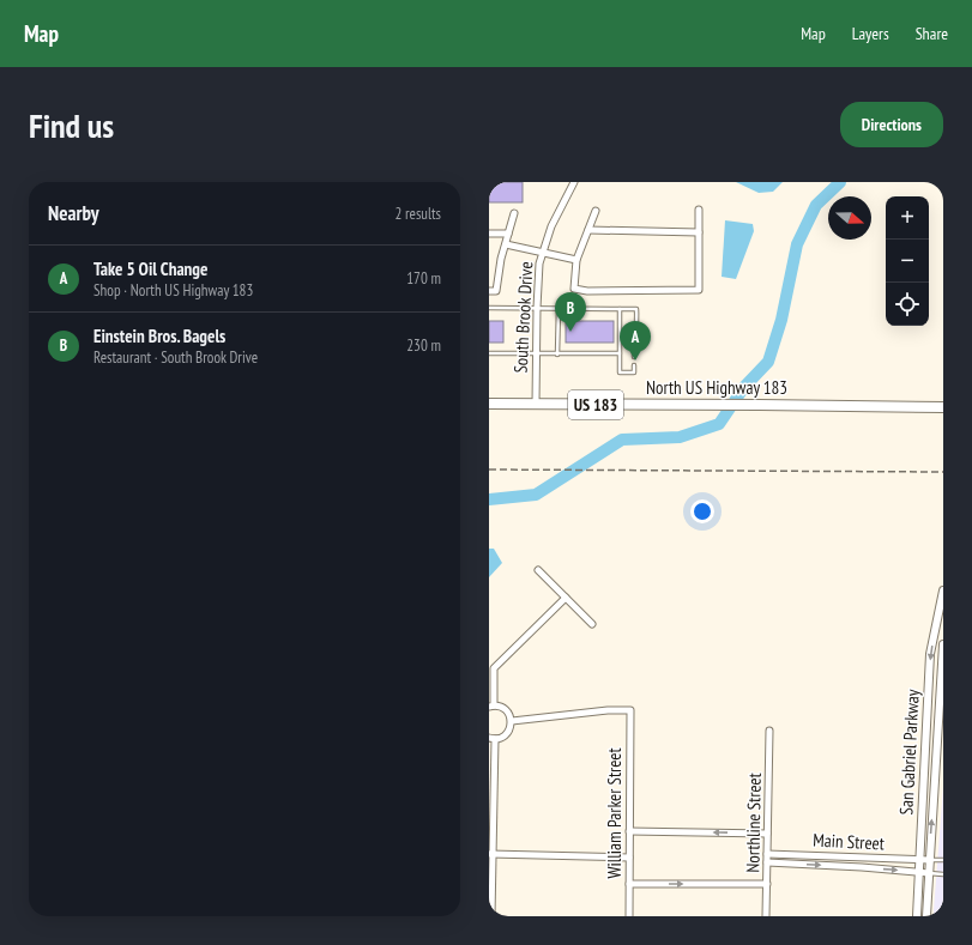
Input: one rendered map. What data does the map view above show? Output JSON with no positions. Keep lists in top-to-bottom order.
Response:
{
  "streets": {
    "main road": ["North US Highway 183", "US 183"],
    "street": [
      "South Brook Drive",
      "San Gabriel Parkway",
      "William Parker Street",
      "Northline Street",
      "Main Street"
    ]
  },
  "crossings": [
    ["South Brook Drive", "North US Highway 183"],
    ["San Gabriel Parkway", "Main Street"],
    ["Northline Street", "Main Street"]
  ],
  "north": "right",
  "page": {
    "header": "Map",
    "nav": ["Map", "Layers", "Share"],
    "buttons": "Directions",
    "title": "Find us",
    "heading": ["Nearby", "2 results"],
    "map_buttons": ["+", "−"],
    "list": [
      {
        "mark": "A",
        "name": "Take 5 Oil Change",
        "note": "Shop · North US Highway 183",
        "value": "170 m"
      },
      {
        "mark": "B",
        "name": "Einstein Bros. Bagels",
        "note": "Restaurant · South Brook Drive",
        "value": "230 m"
      }
    ],
    "pins": ["B", "A"]
  }
}
